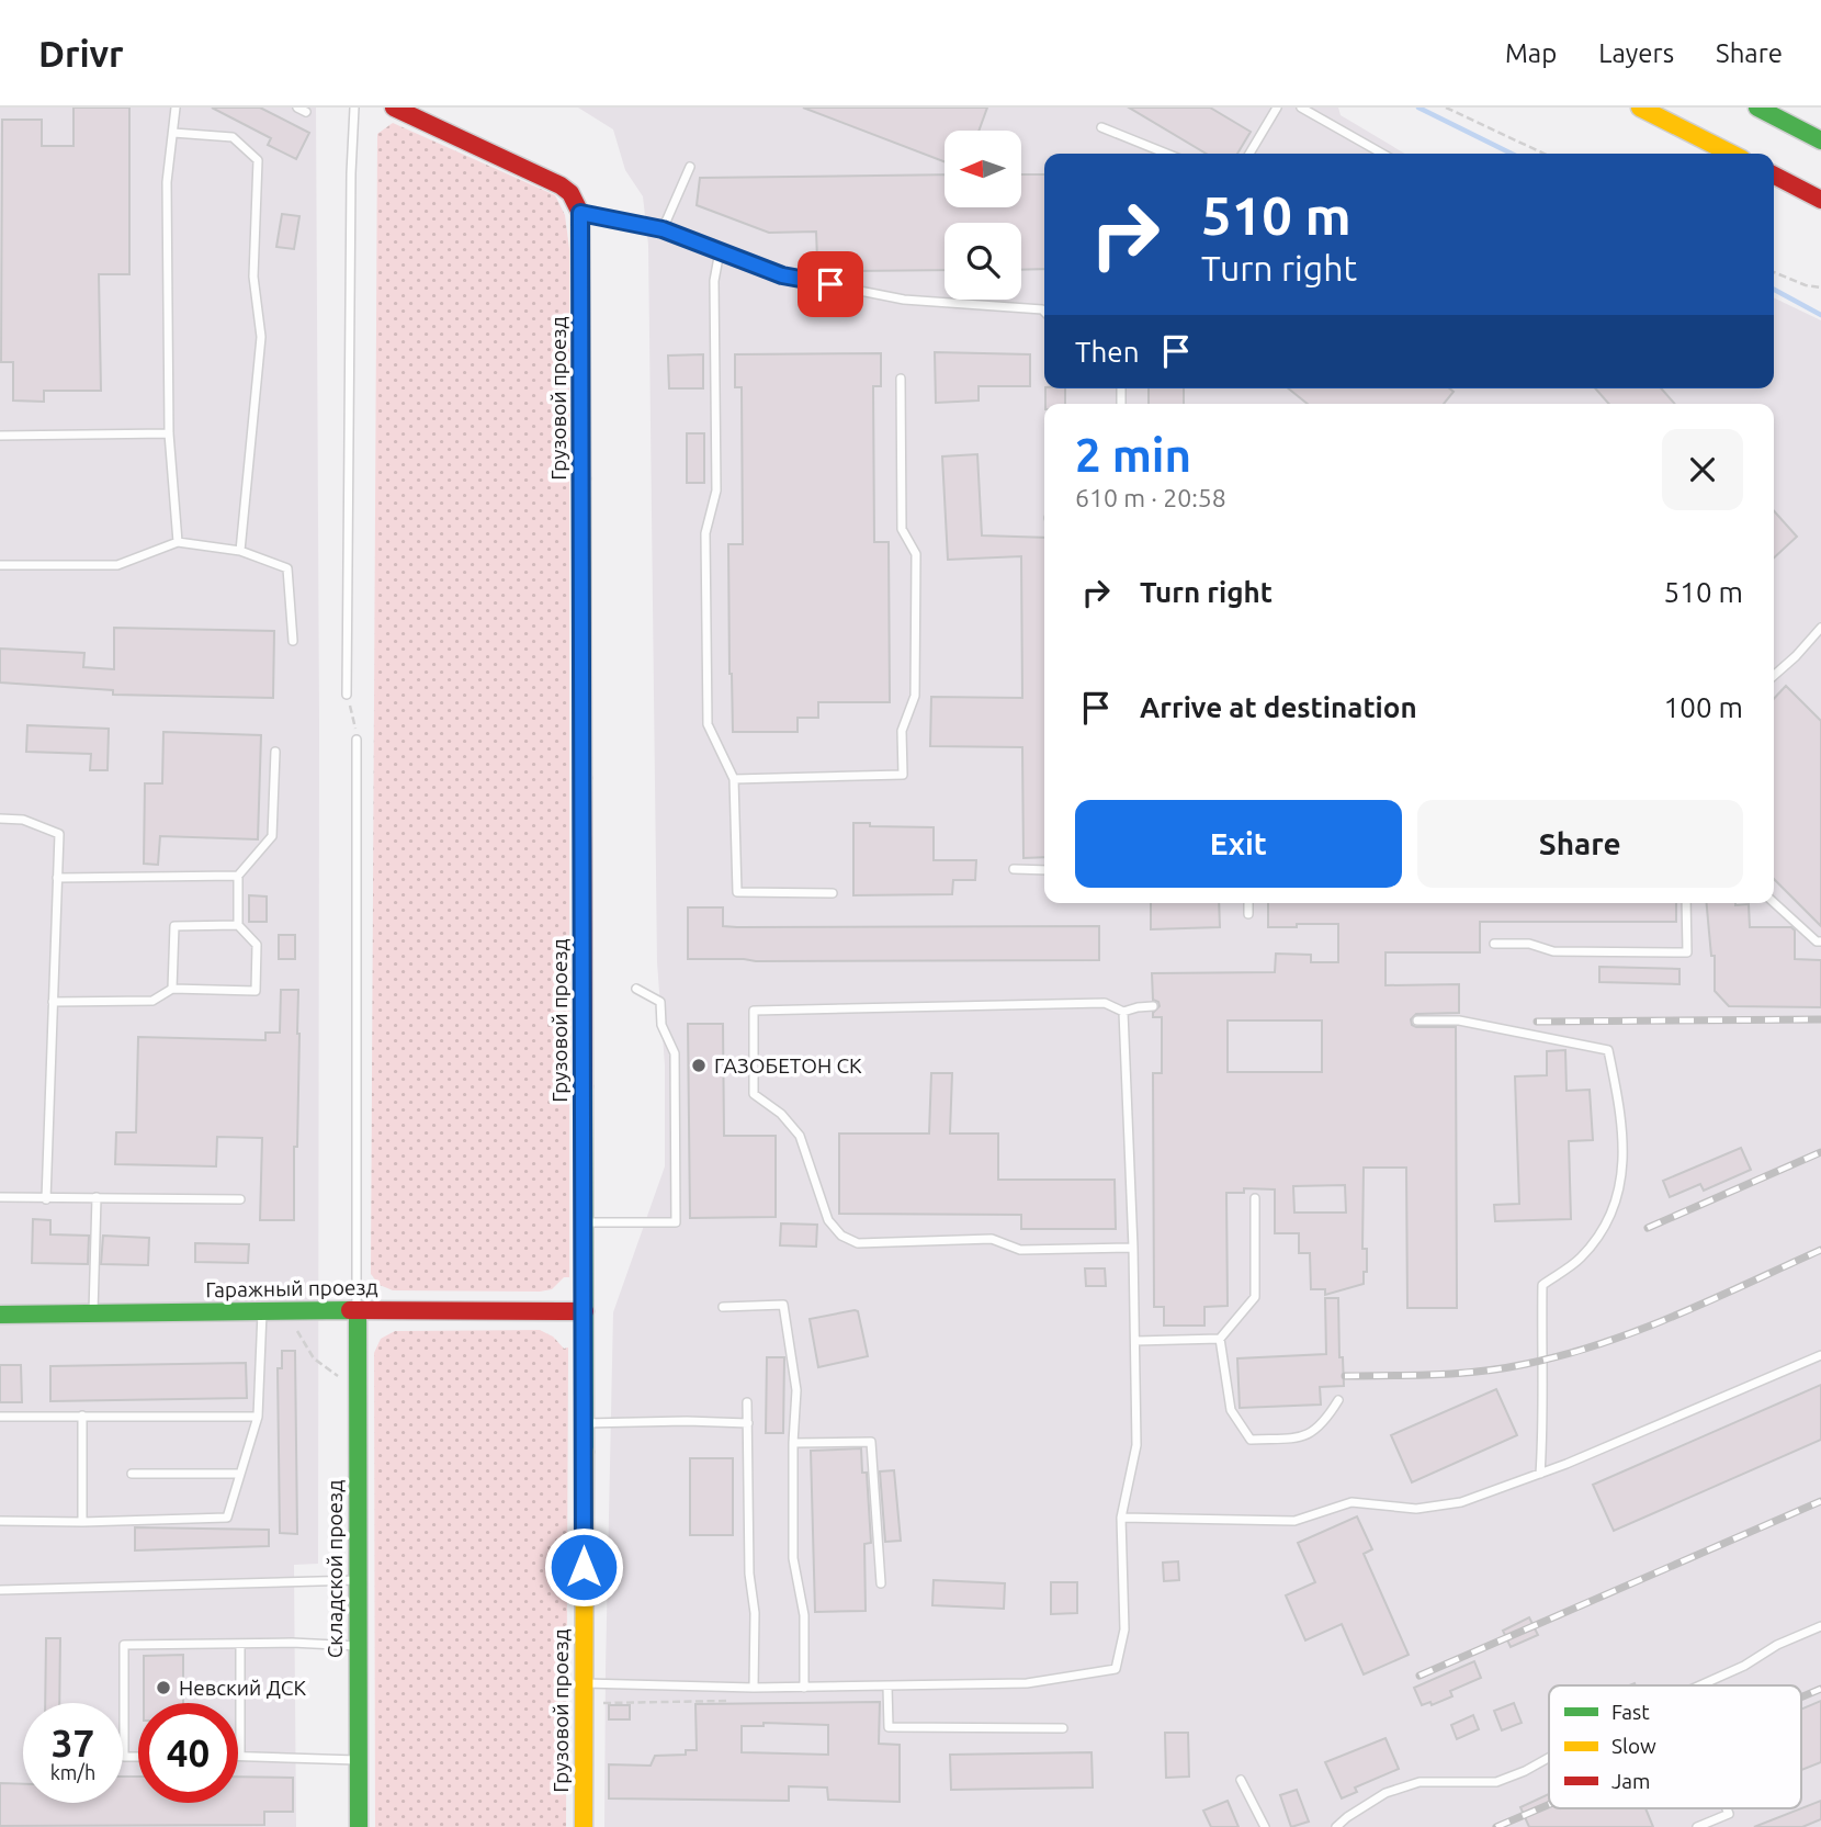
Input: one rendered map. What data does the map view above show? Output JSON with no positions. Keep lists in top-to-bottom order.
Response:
{
  "streets": {
    "main road": ["Грузовой проезд", "Гаражный проезд", "Складской проезд"]
  },
  "crossings": [
    ["Грузовой проезд", "Гаражный проезд"],
    ["Гаражный проезд", "Складской проезд"]
  ],
  "places": ["ГАЗОБЕТОН СК", "Невский ДСК"],
  "legend": ["Fast", "Slow", "Jam"],
  "north": "left",
  "page": {
    "header": "Drivr",
    "nav": ["Map", "Layers", "Share"],
    "turn": ["510 m", "Turn right"],
    "then": "Then",
    "heading": ["2 min", "610 m · 20:58"],
    "list": [
      {
        "name": "Turn right",
        "value": "510 m"
      },
      {
        "name": "Arrive at destination",
        "value": "100 m"
      }
    ],
    "buttons": ["Exit", "Share"],
    "speed": "37 km/h",
    "limit": "40"
  }
}
